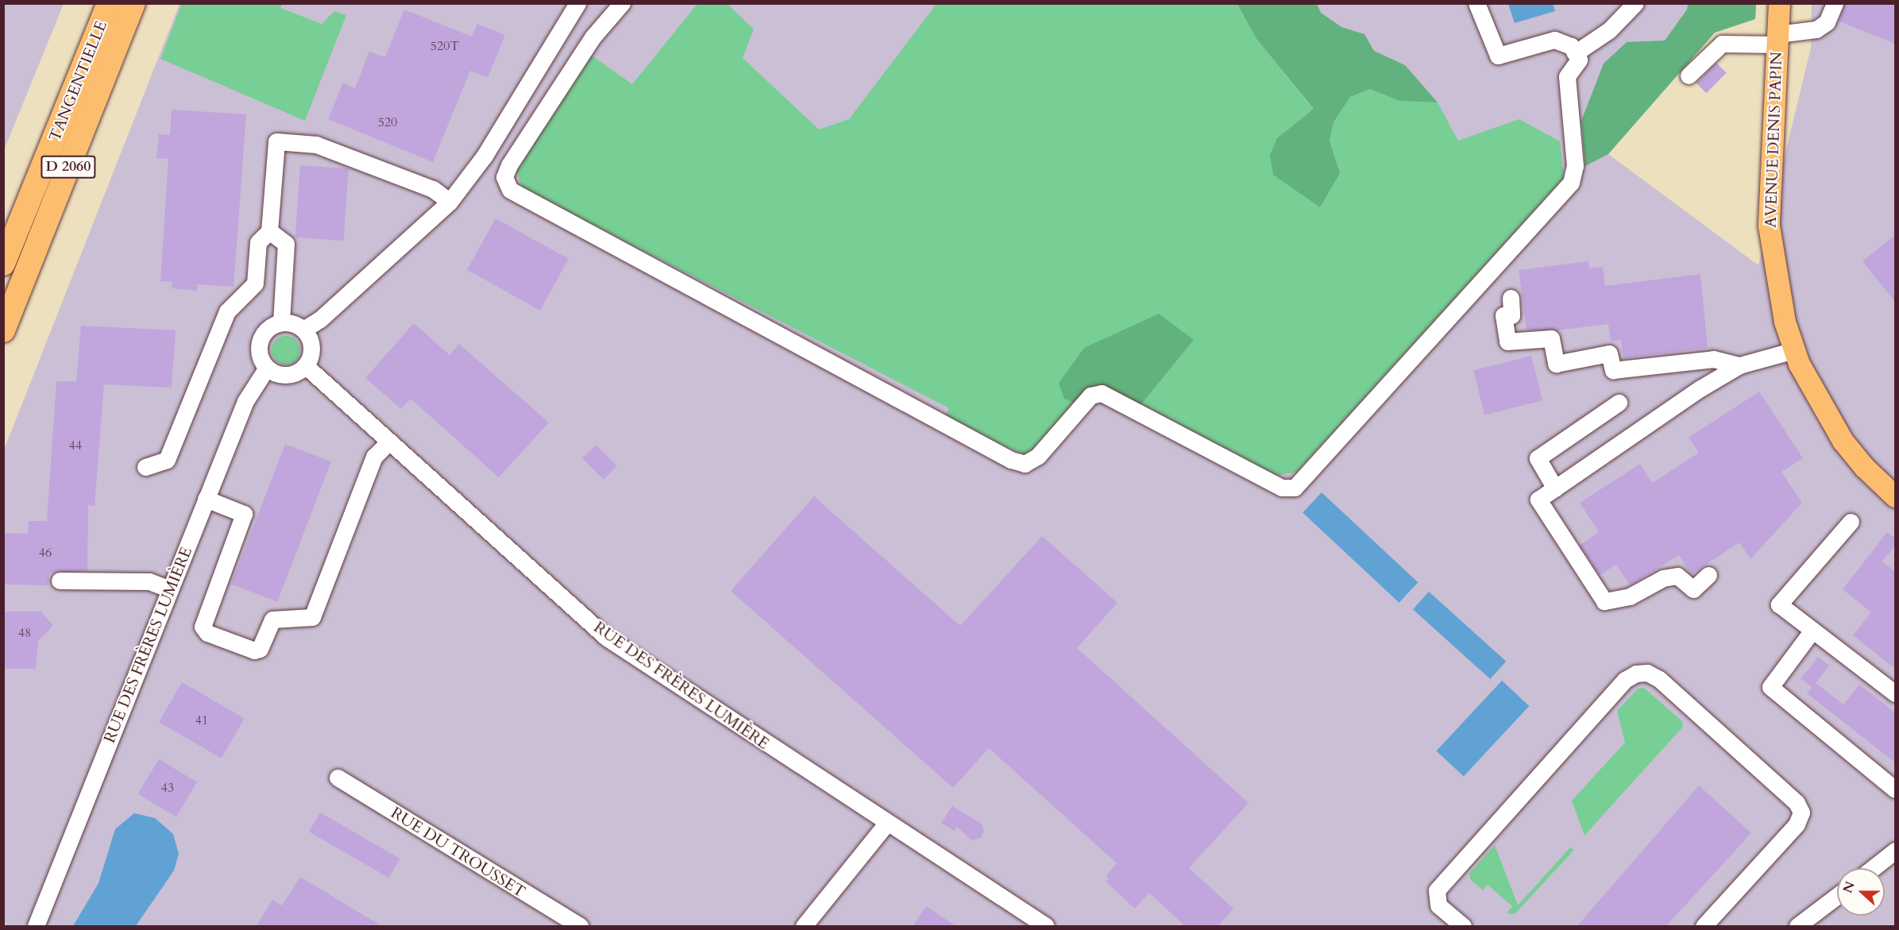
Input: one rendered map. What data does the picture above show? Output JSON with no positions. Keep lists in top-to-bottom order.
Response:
{
  "streets": {
    "highway": ["TANGENTIELLE", "D 2060"],
    "main road": ["AVENUE DENIS PAPIN"],
    "street": ["RUE DES FRÈRES LUMIÈRE", "RUE DU TROUSSET"]
  },
  "house_numbers": [
    "520T",
    "520",
    "44",
    "46",
    "48",
    "41",
    "43"
  ],
  "north": "left"
}
